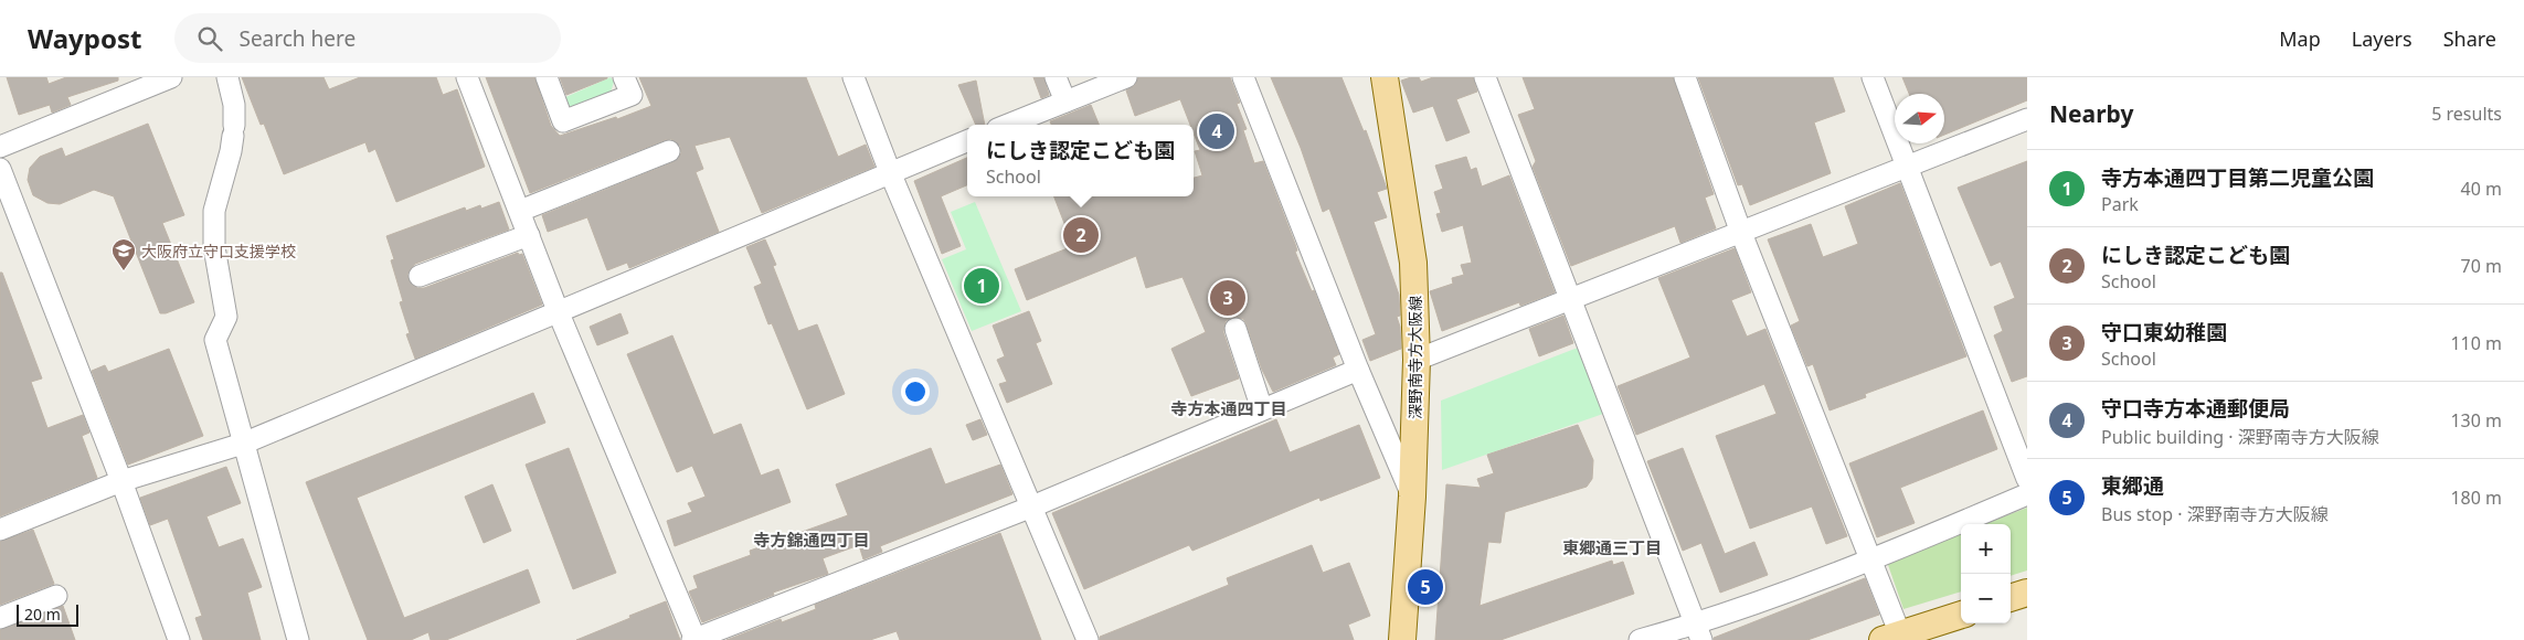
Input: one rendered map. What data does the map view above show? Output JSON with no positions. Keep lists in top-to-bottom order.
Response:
{
  "streets": {
    "main road": ["深野南寺方大阪線"]
  },
  "districts": ["寺方本通四丁目", "寺方錦通四丁目", "東郷通三丁目"],
  "places": {
    "school or university": ["大阪府立守口支援学校"]
  },
  "scale_bar": "20 m",
  "north": "right",
  "page": {
    "header": "Waypost",
    "search": "Search here",
    "nav": ["Map", "Layers", "Share"],
    "heading": ["Nearby", "5 results"],
    "pins": [
      "4",
      "2",
      "1",
      "3",
      "5"
    ],
    "popup": ["にしき認定こども園", "School"],
    "list": [
      {
        "mark": "1",
        "name": "寺方本通四丁目第二児童公園",
        "note": "Park",
        "value": "40 m"
      },
      {
        "mark": "2",
        "name": "にしき認定こども園",
        "note": "School",
        "value": "70 m"
      },
      {
        "mark": "3",
        "name": "守口東幼稚園",
        "note": "School",
        "value": "110 m"
      },
      {
        "mark": "4",
        "name": "守口寺方本通郵便局",
        "note": "Public building · 深野南寺方大阪線",
        "value": "130 m"
      },
      {
        "mark": "5",
        "name": "東郷通",
        "note": "Bus stop · 深野南寺方大阪線",
        "value": "180 m"
      }
    ],
    "map_buttons": ["+", "−"],
    "scale": "20 m"
  }
}
